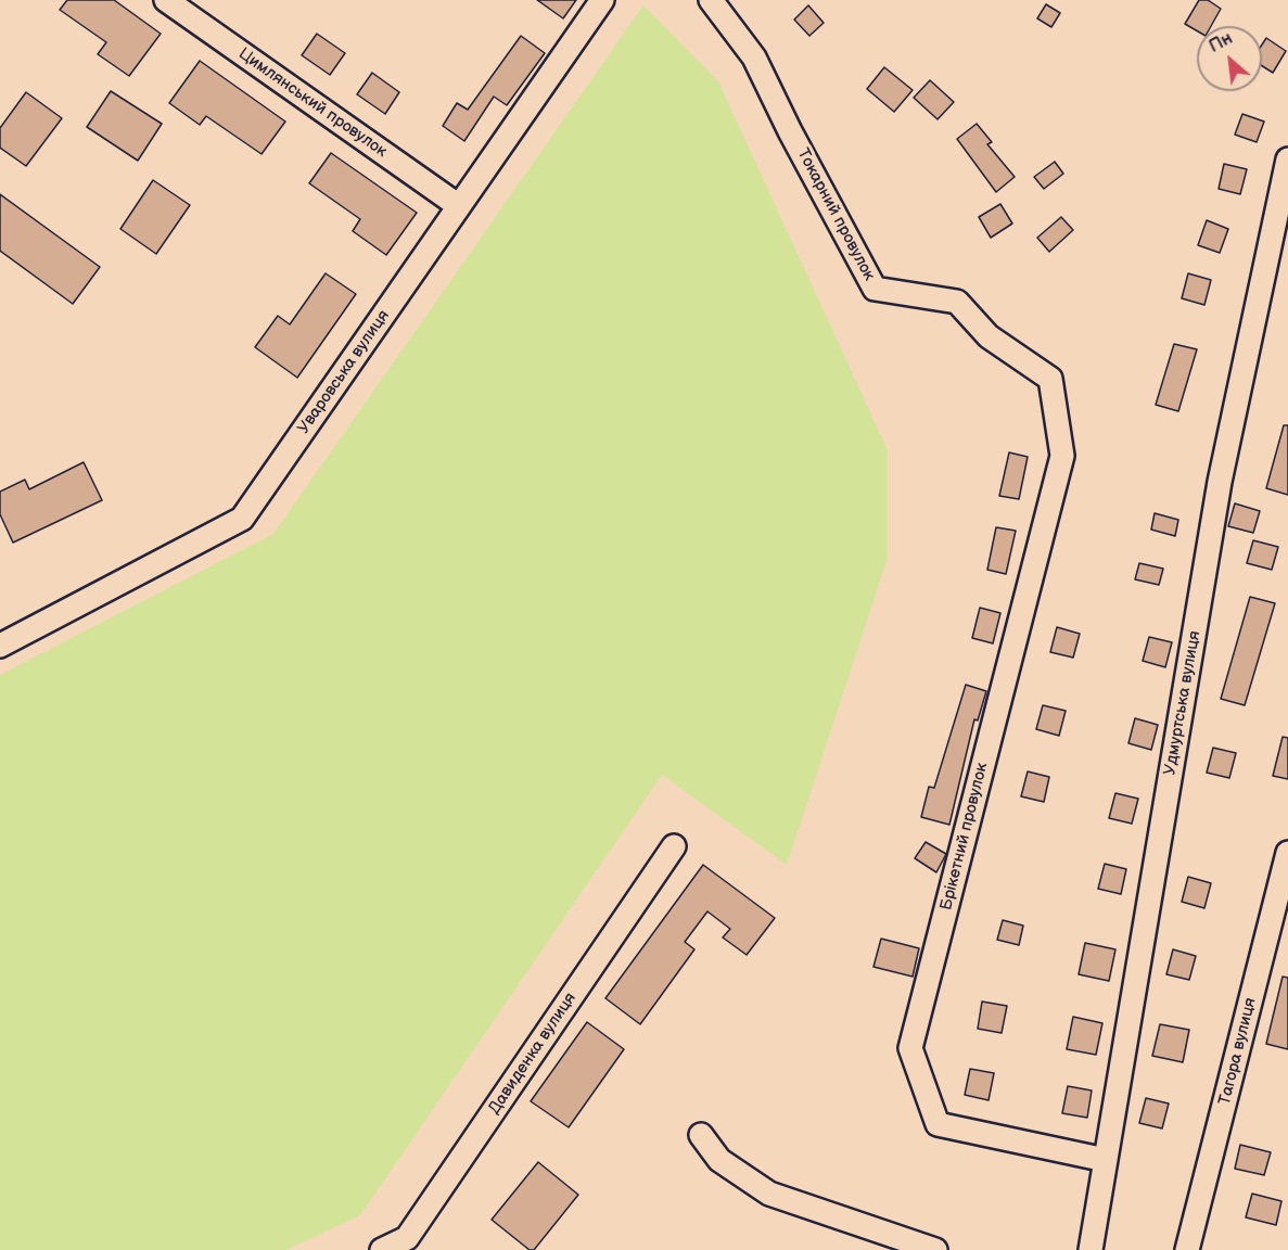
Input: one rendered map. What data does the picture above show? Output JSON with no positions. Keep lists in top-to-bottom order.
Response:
{
  "streets": {
    "street": [
      "Цимлянський провулок",
      "Токарний провулок",
      "Уваровська вулиця",
      "Удмуртська вулиця",
      "Брiкетний провулок",
      "Тагора вулиця",
      "Давиденка вулиця"
    ]
  },
  "crossings": [
    ["Цимлянський провулок", "Уваровська вулиця"],
    ["Токарний провулок", "Брiкетний провулок"],
    ["Удмуртська вулиця", "Брiкетний провулок"]
  ],
  "north": "top left"
}
